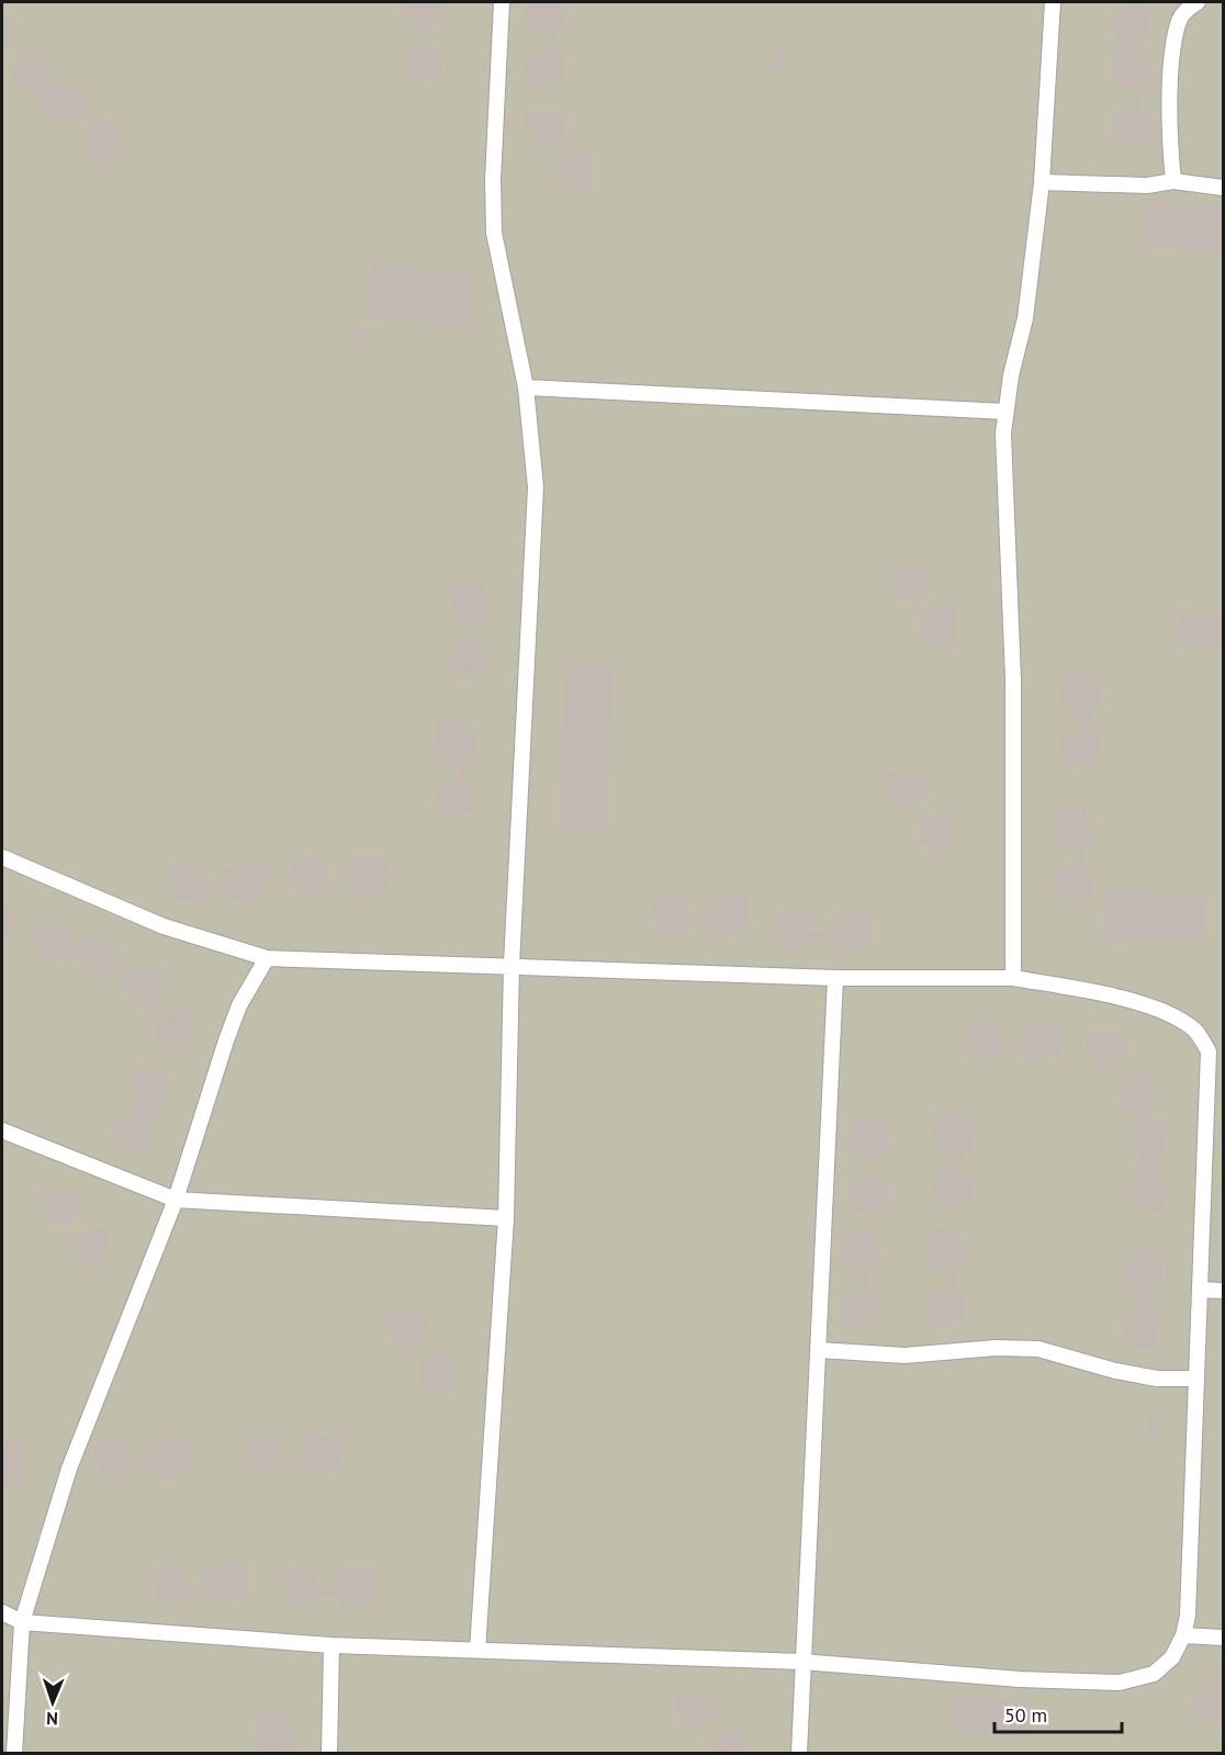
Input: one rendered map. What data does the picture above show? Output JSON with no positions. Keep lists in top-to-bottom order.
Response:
{
  "scale_bar": "50 m",
  "north": "bottom"
}
